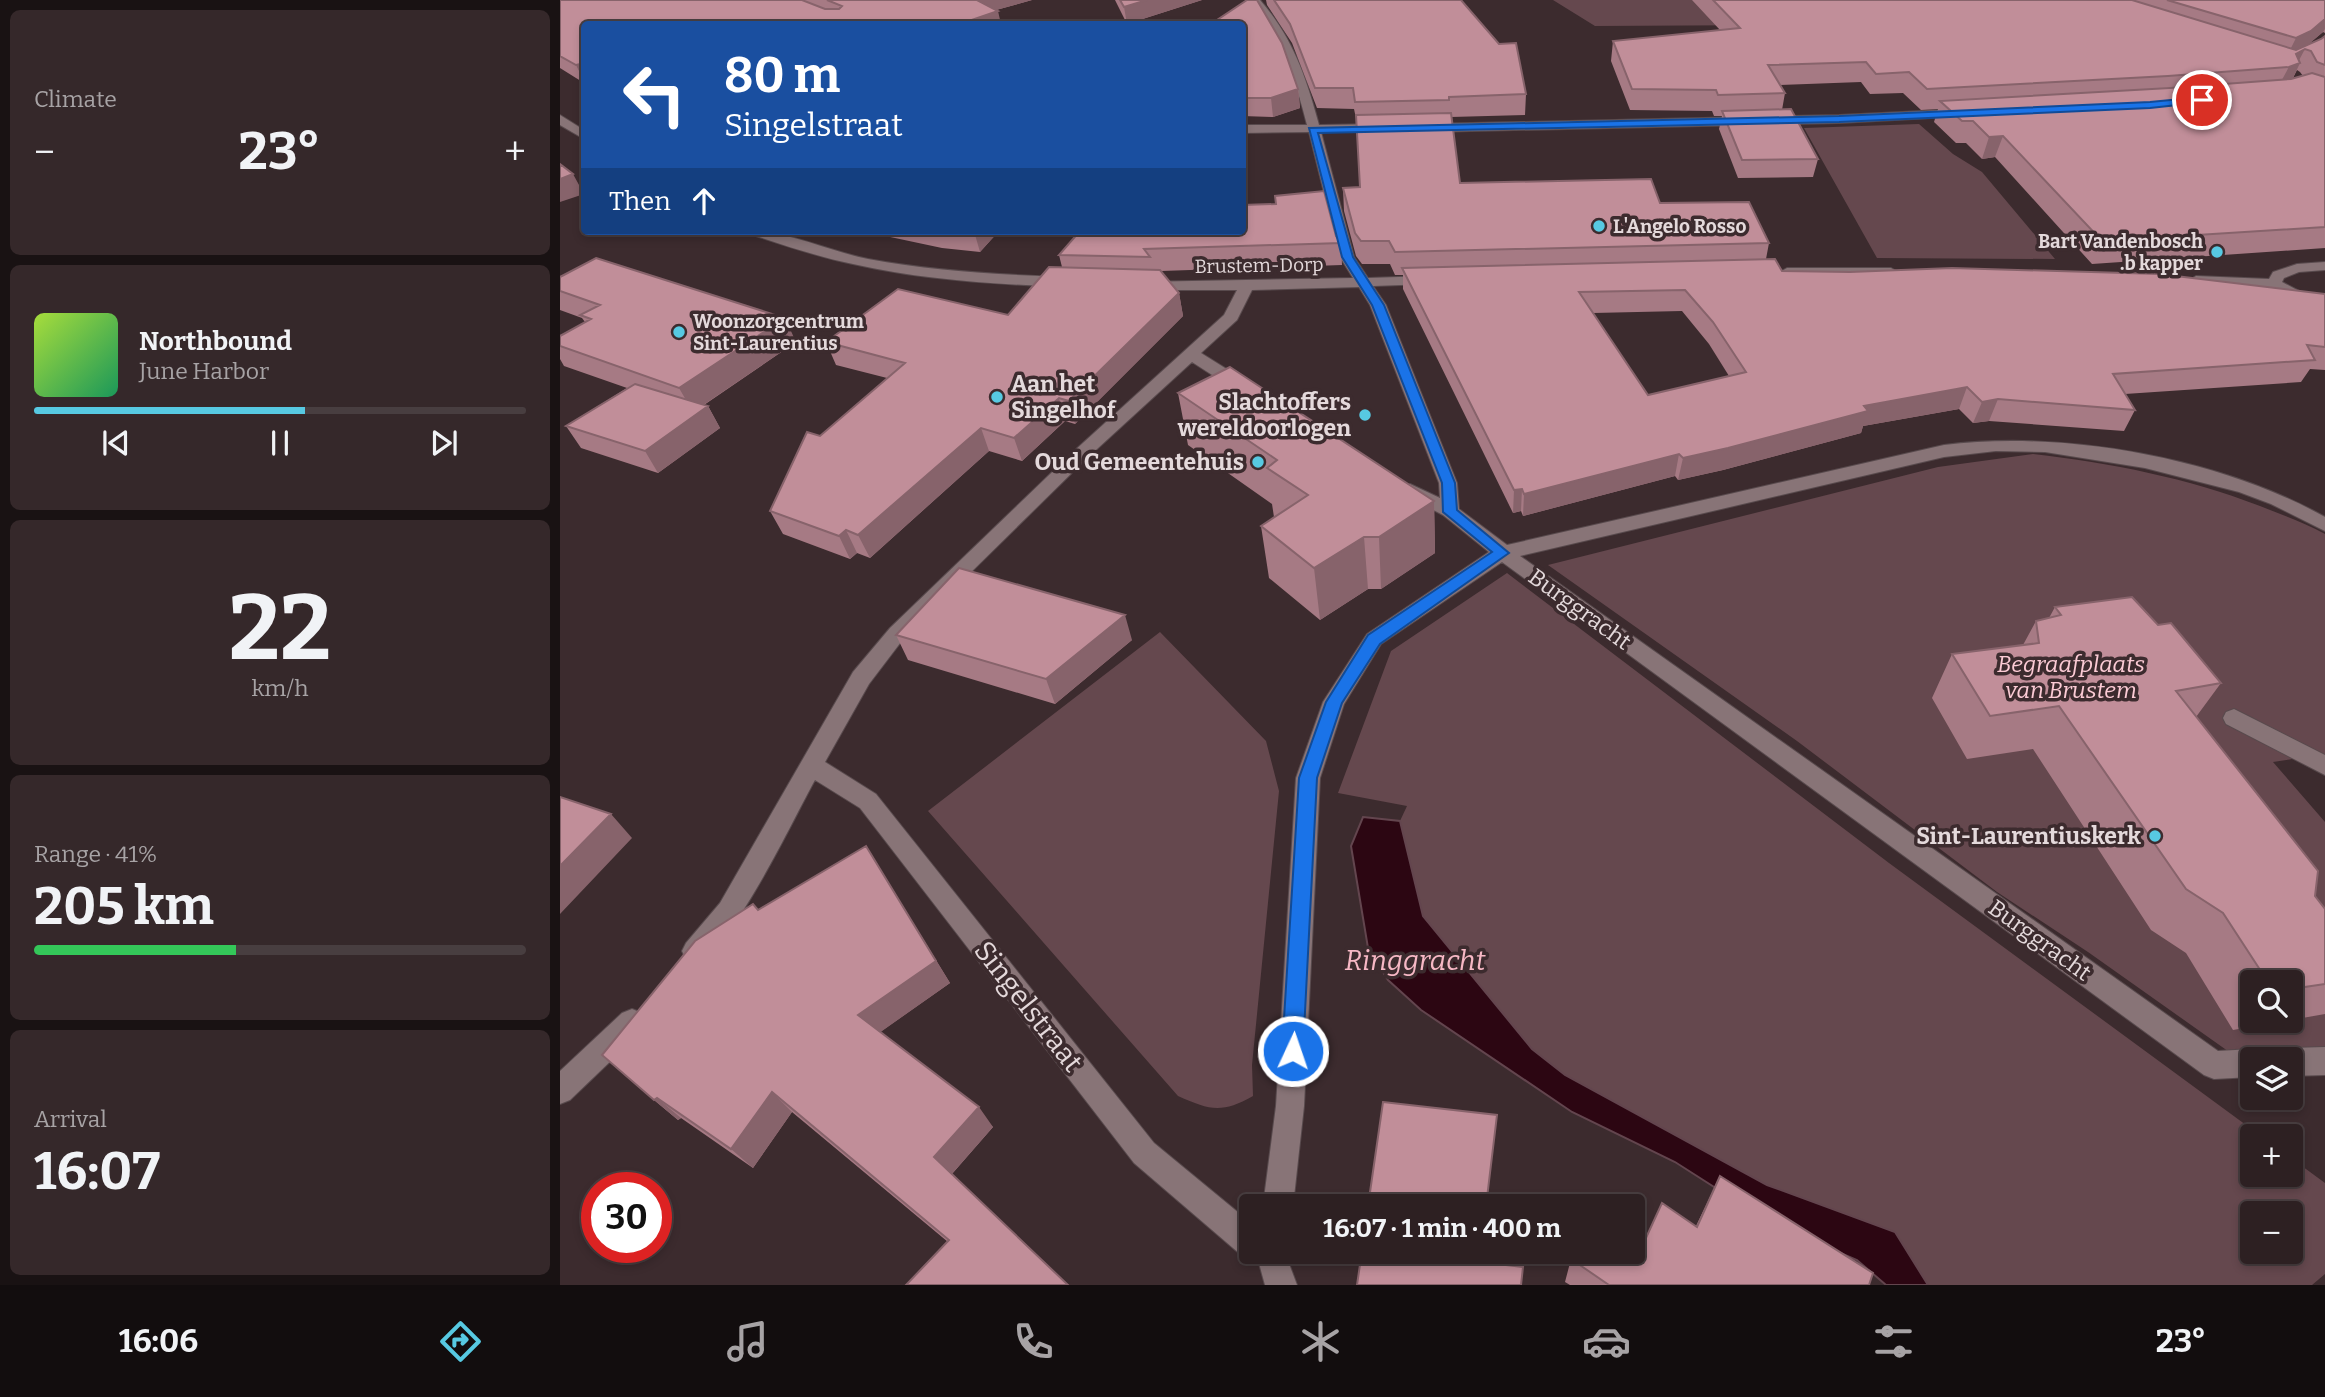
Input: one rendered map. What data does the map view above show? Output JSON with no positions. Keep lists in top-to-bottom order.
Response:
{
  "streets": {
    "street": ["Brustem-Dorp", "Burggracht", "Singelstraat"]
  },
  "water": ["Ringgracht"],
  "parks": ["Begraafplaats van Brustem"],
  "places": [
    "L'Angelo Rosso",
    "Bart Vandenbosch .b kapper",
    "Woonzorgcentrum Sint-Laurentius",
    "Aan het Singelhof",
    "Slachtoffers wereldoorlogen",
    "Oud Gemeentehuis",
    "Sint-Laurentiuskerk"
  ],
  "page": {
    "tile": [
      "Climate",
      ["22", "km/h"],
      ["Range · 41%", "205 km"],
      ["Arrival", "16:07"]
    ],
    "turn": ["80 m", "Singelstraat"],
    "heat": ["−", "23°", "+"],
    "then": "Then",
    "song": ["Northbound", "June Harbor"],
    "map_buttons": ["+", "−"],
    "limit": "30",
    "trip": "16:07 · 1 min · 400 m",
    "tabs": ["16:06", "23°"]
  }
}
